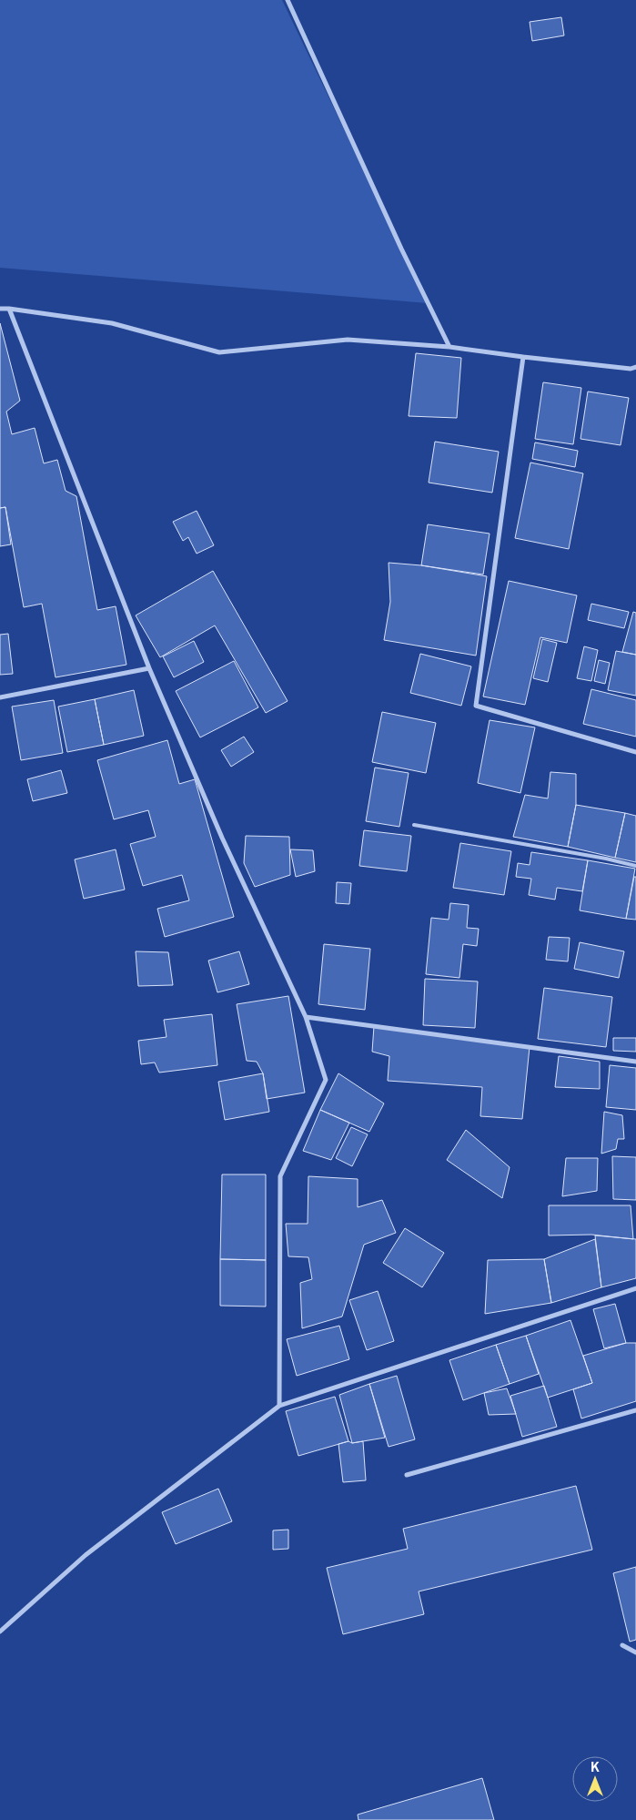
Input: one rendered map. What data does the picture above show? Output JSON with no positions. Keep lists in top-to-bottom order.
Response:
{
  "north": "top"
}
